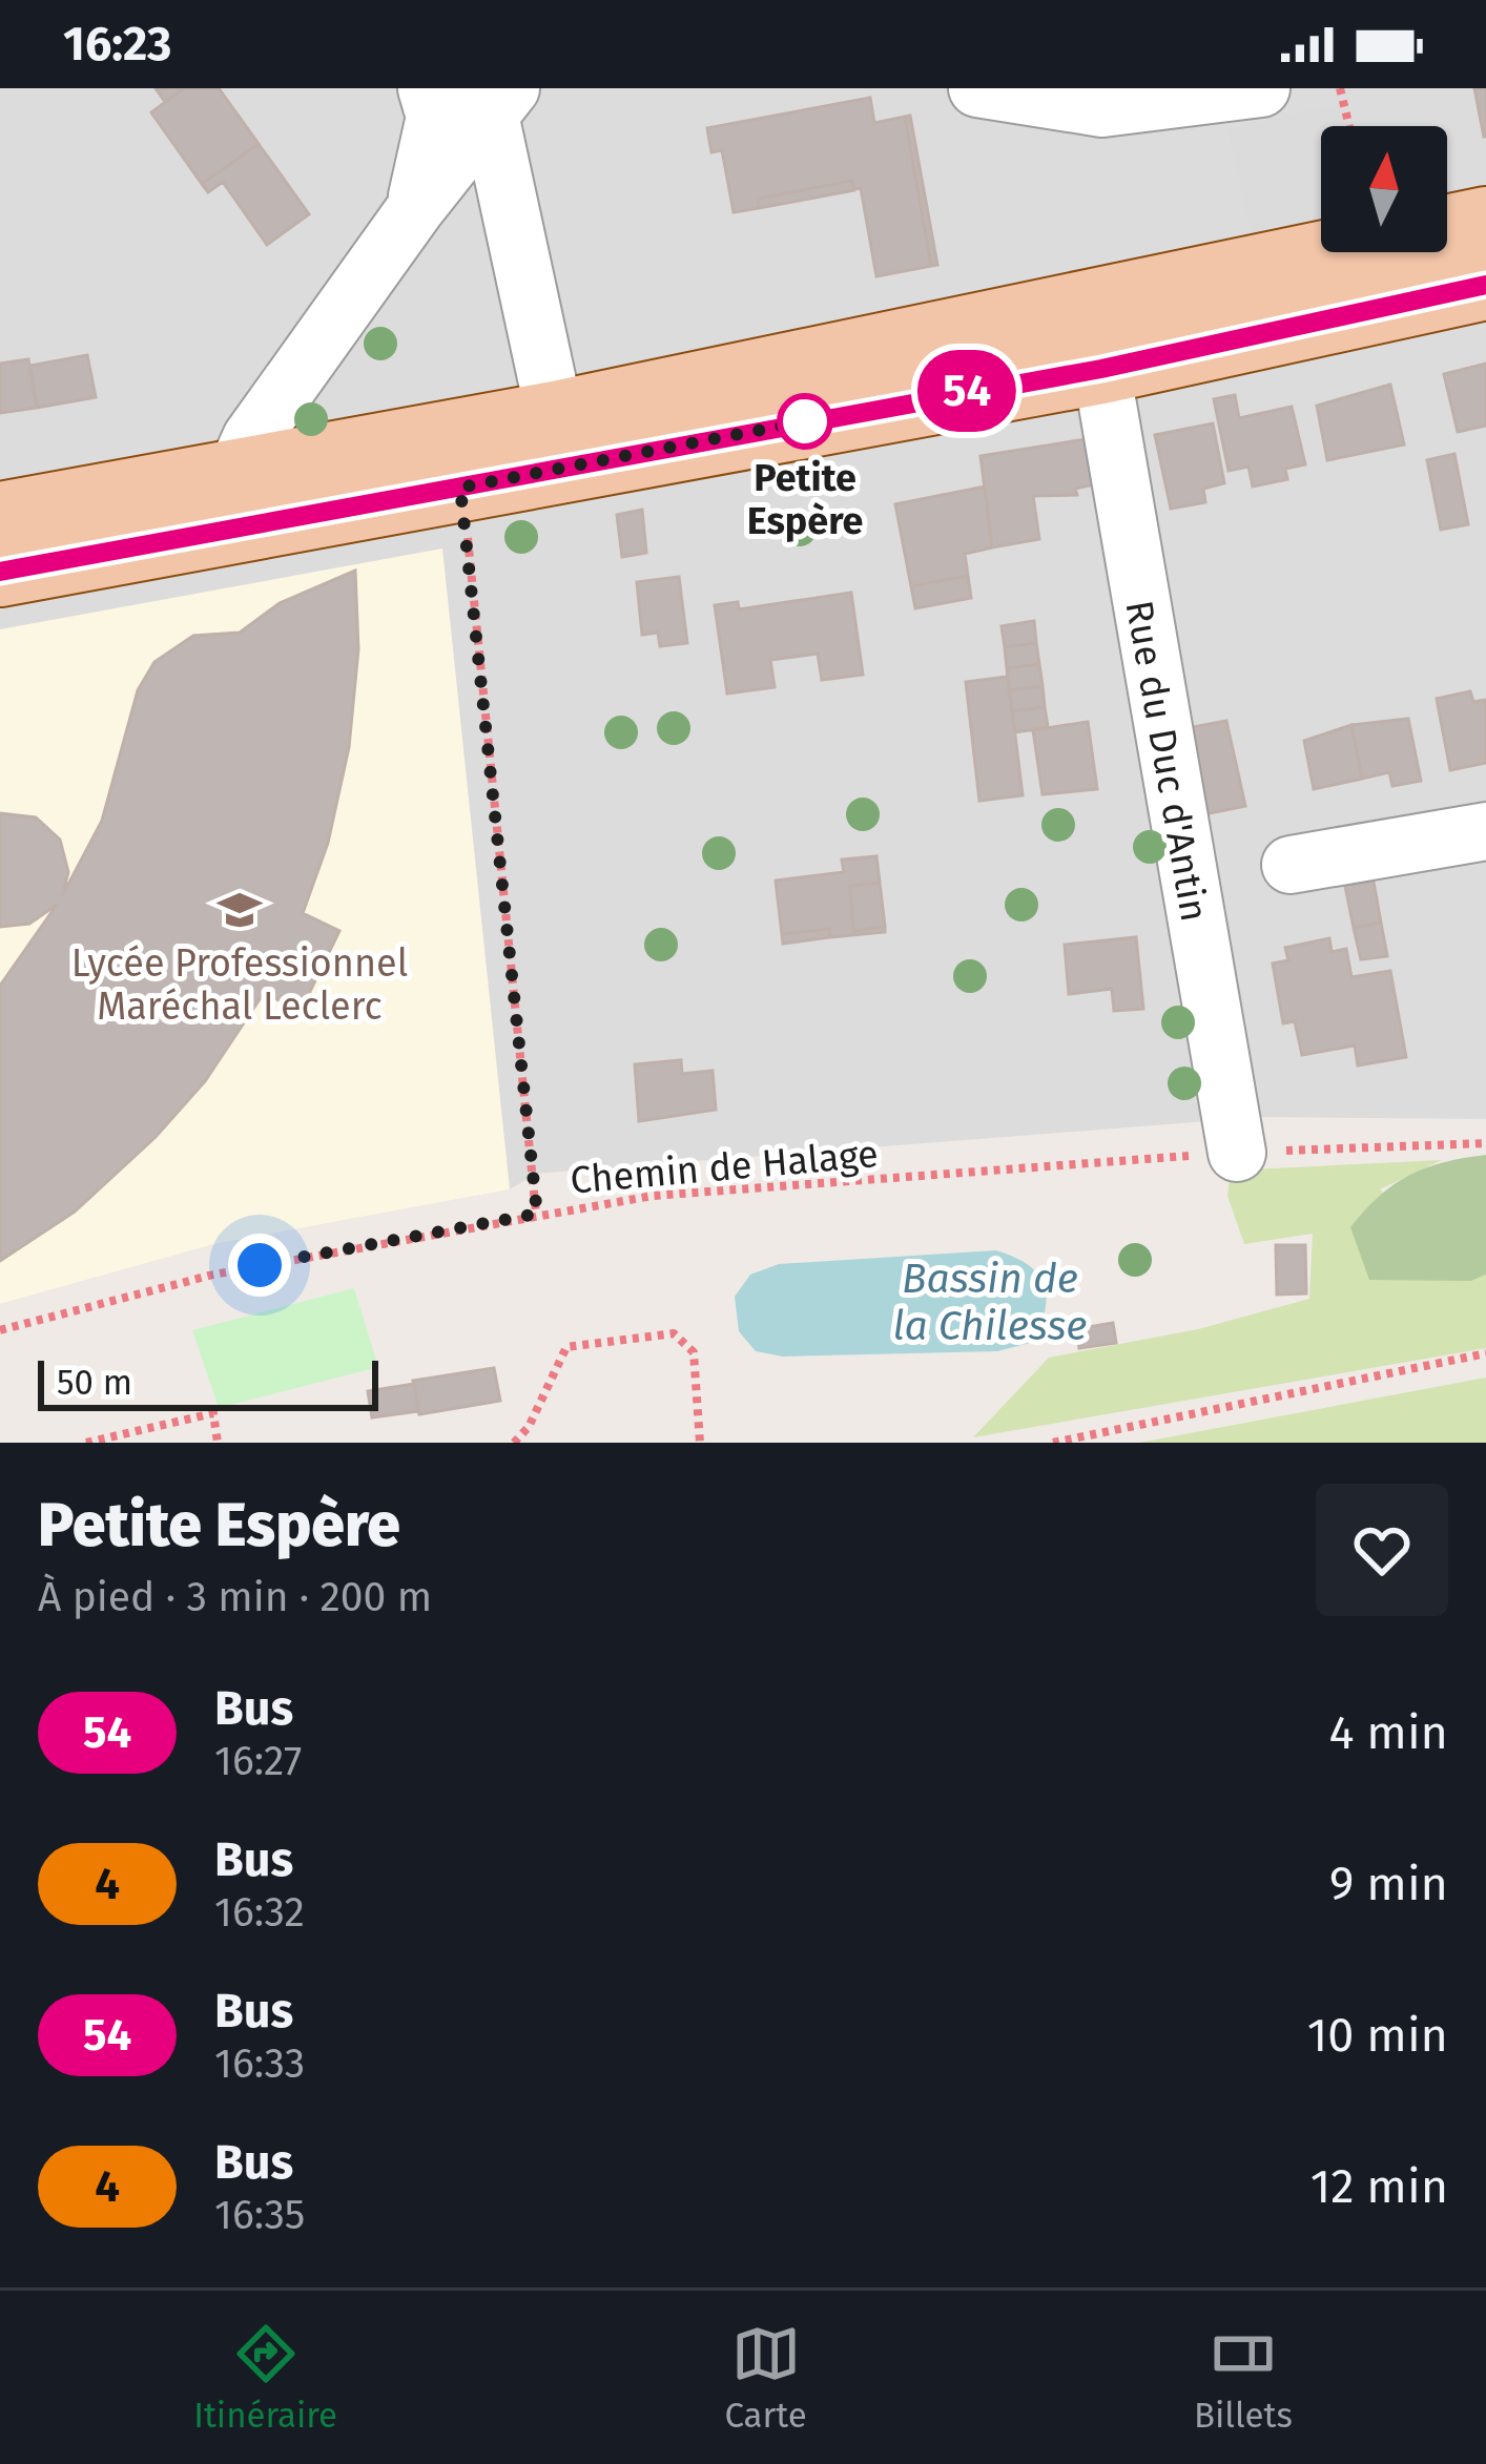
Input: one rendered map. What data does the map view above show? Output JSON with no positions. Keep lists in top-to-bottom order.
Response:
{
  "streets": {
    "street": ["Rue du Duc d'Antin"],
    "path": ["Chemin de Halage"]
  },
  "crossings": [
    ["Rue du Duc d'Antin", "Chemin de Halage"]
  ],
  "water": ["Bassin de la Chilesse"],
  "places": {
    "other": ["Petite Espère"],
    "school or university": ["Lycée Professionnel Maréchal Leclerc"]
  },
  "lines": ["bus line 54"],
  "scale_bar": "50 m",
  "north": "top",
  "page": {
    "status": "16:23",
    "on_map": "54",
    "scale": "50 m",
    "heading": ["Petite Espère", "À pied · 3 min · 200 m"],
    "list": [
      {
        "mark": "54",
        "name": "Bus",
        "note": "16:27",
        "value": "4 min"
      },
      {
        "mark": "4",
        "name": "Bus",
        "note": "16:32",
        "value": "9 min"
      },
      {
        "mark": "54",
        "name": "Bus",
        "note": "16:33",
        "value": "10 min"
      },
      {
        "mark": "4",
        "name": "Bus",
        "note": "16:35",
        "value": "12 min"
      }
    ],
    "tabs": ["Itinéraire", "Carte", "Billets"]
  }
}
